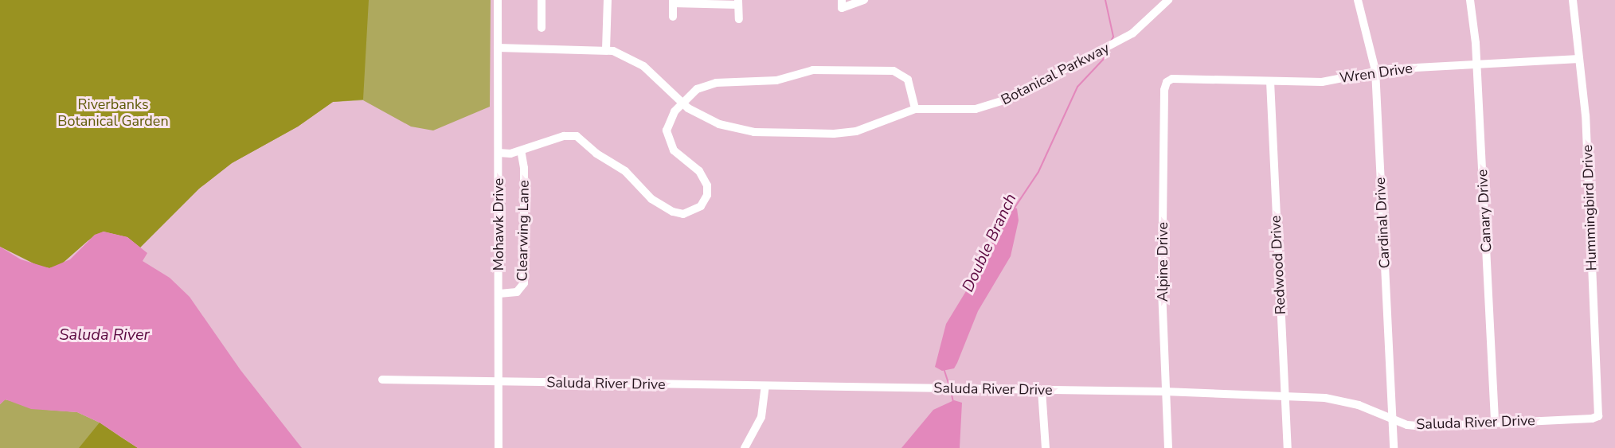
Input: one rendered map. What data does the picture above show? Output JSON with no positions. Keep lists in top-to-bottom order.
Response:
{
  "streets": {
    "street": [
      "Wren Drive",
      "Botanical Parkway",
      "Hummingbird Drive",
      "Canary Drive",
      "Cardinal Drive",
      "Mohawk Drive",
      "Clearwing Lane",
      "Alpine Drive",
      "Redwood Drive",
      "Saluda River Drive"
    ]
  },
  "crossings": [
    ["Wren Drive", "Hummingbird Drive"],
    ["Wren Drive", "Canary Drive"],
    ["Wren Drive", "Cardinal Drive"],
    ["Wren Drive", "Alpine Drive"],
    ["Wren Drive", "Redwood Drive"],
    ["Botanical Parkway", "Mohawk Drive"],
    ["Hummingbird Drive", "Saluda River Drive"],
    ["Canary Drive", "Saluda River Drive"],
    ["Cardinal Drive", "Saluda River Drive"],
    ["Mohawk Drive", "Clearwing Lane"],
    ["Mohawk Drive", "Saluda River Drive"],
    ["Alpine Drive", "Saluda River Drive"],
    ["Redwood Drive", "Saluda River Drive"]
  ],
  "water": ["Double Branch", "Saluda River"],
  "parks": ["Riverbanks Botanical Garden"]
}
